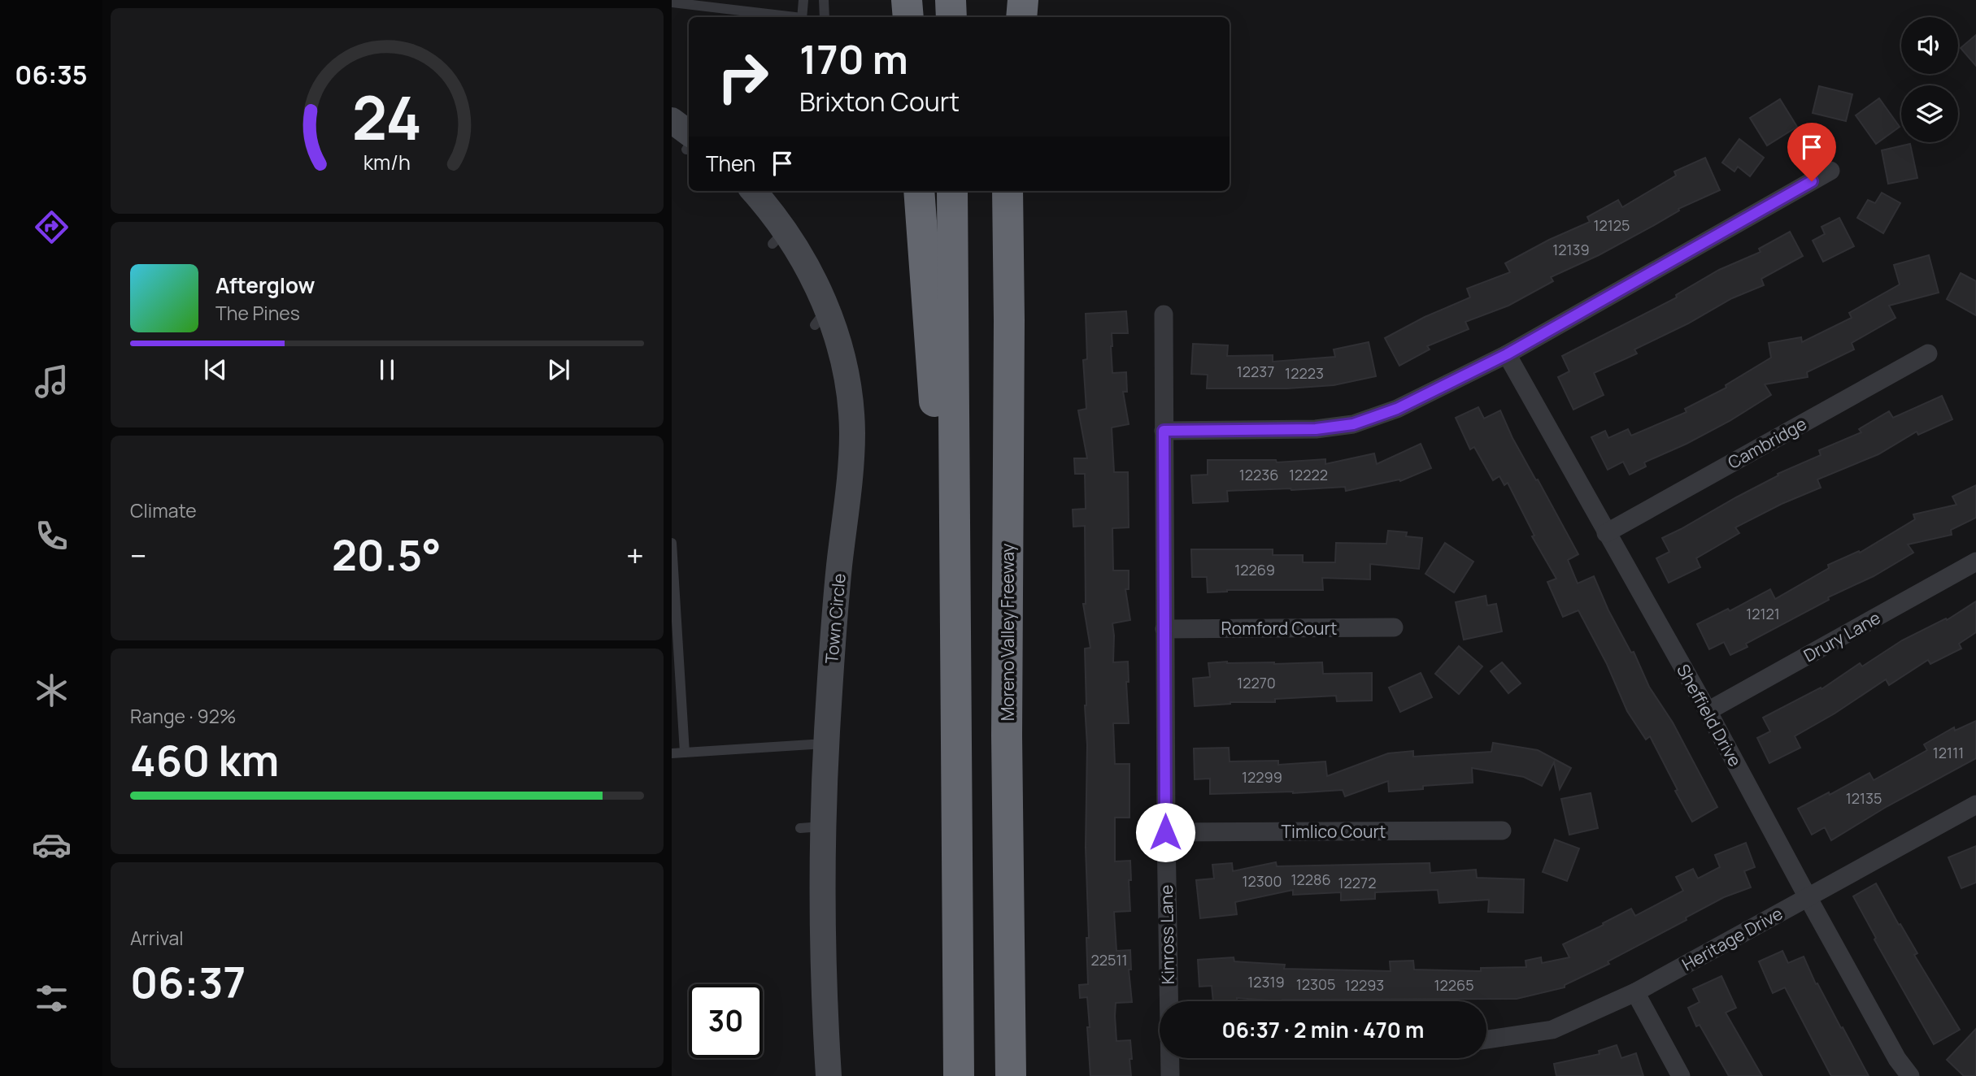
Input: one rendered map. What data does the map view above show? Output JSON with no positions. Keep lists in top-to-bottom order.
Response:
{
  "streets": {
    "highway": ["Moreno Valley Freeway"],
    "street": [
      "Cambridge",
      "Town Circle",
      "Romford Court",
      "Drury Lane",
      "Sheffield Drive",
      "Timlico Court",
      "Kinross Lane",
      "Heritage Drive"
    ]
  },
  "crossings": [
    ["Cambridge", "Sheffield Drive"],
    ["Romford Court", "Kinross Lane"],
    ["Drury Lane", "Sheffield Drive"],
    ["Sheffield Drive", "Heritage Drive"],
    ["Timlico Court", "Kinross Lane"]
  ],
  "house_numbers": [
    "12125",
    "12139",
    "12237",
    "12223",
    "12236",
    "12222",
    "12269",
    "12121",
    "12270",
    "12111",
    "12299",
    "12135",
    "12286",
    "12300",
    "12272",
    "22511",
    "12319",
    "12305",
    "12293",
    "12265"
  ],
  "page": {
    "tabs": "06:35",
    "turn": ["170 m", "Brixton Court"],
    "then": "Then",
    "song": ["Afterglow", "The Pines"],
    "tile": [
      "Climate",
      ["Range · 92%", "460 km"],
      ["Arrival", "06:37"]
    ],
    "heat": ["−", "20.5°", "+"],
    "limit": "30",
    "trip": "06:37 · 2 min · 470 m",
    "gauge": ["24", "km/h"]
  }
}
